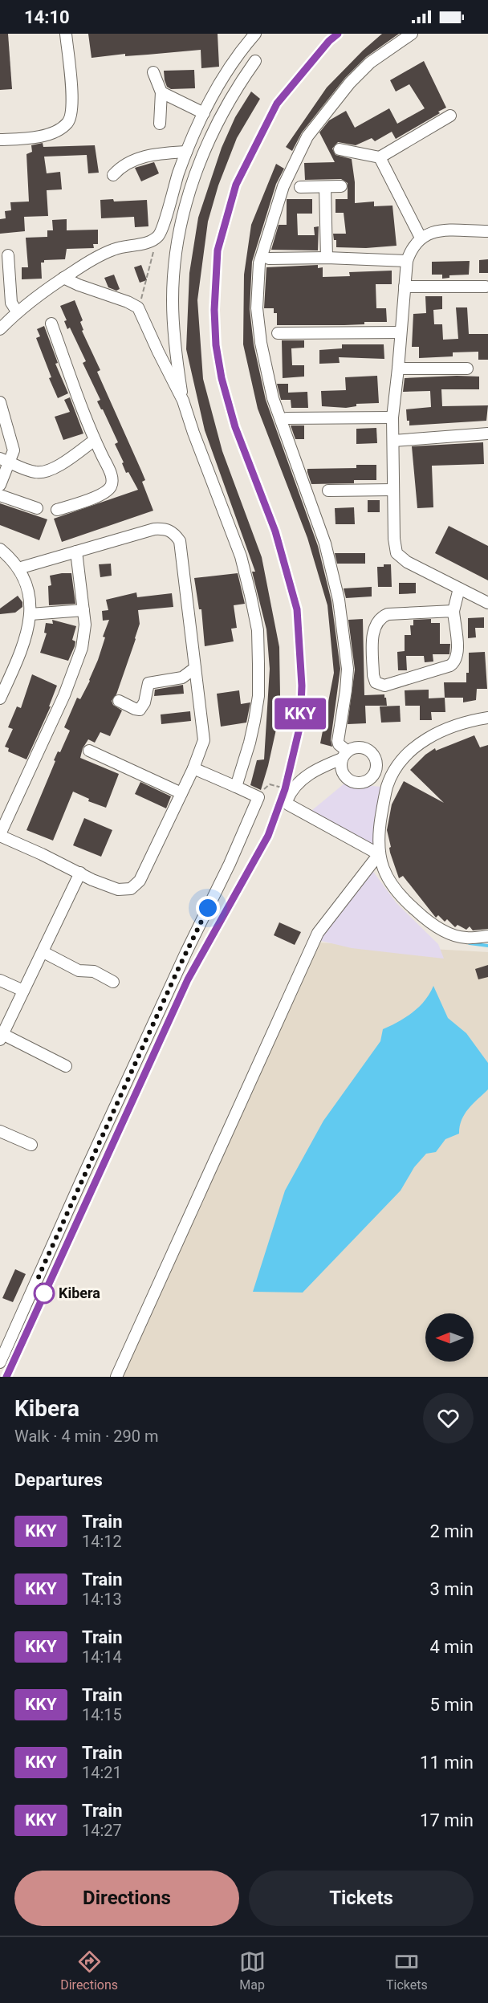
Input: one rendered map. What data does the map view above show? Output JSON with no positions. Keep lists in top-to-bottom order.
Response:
{
  "places": ["Kibera"],
  "north": "left",
  "page": {
    "status": "14:10",
    "on_map": "KKY",
    "heading": [
      ["Kibera", "Walk · 4 min · 290 m"],
      "Departures"
    ],
    "list": [
      {
        "mark": "KKY",
        "name": "Train",
        "note": "14:12",
        "value": "2 min"
      },
      {
        "mark": "KKY",
        "name": "Train",
        "note": "14:13",
        "value": "3 min"
      },
      {
        "mark": "KKY",
        "name": "Train",
        "note": "14:14",
        "value": "4 min"
      },
      {
        "mark": "KKY",
        "name": "Train",
        "note": "14:15",
        "value": "5 min"
      },
      {
        "mark": "KKY",
        "name": "Train",
        "note": "14:21",
        "value": "11 min"
      },
      {
        "mark": "KKY",
        "name": "Train",
        "note": "14:27",
        "value": "17 min"
      }
    ],
    "buttons": ["Directions", "Tickets"],
    "tabs": ["Directions", "Map", "Tickets"]
  }
}
